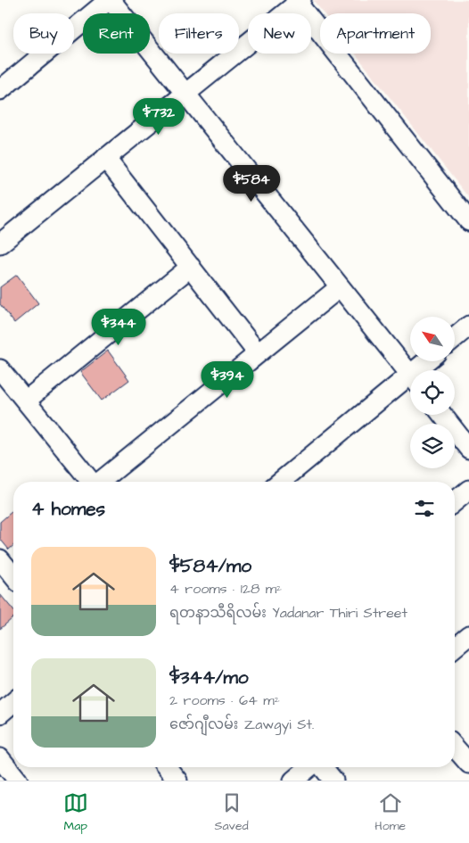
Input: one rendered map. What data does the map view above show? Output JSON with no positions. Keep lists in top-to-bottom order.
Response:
{
  "north": "top left",
  "page": {
    "chip": [
      "Buy",
      "Rent",
      "Filters",
      "New",
      "Apartment"
    ],
    "price": [
      "$732",
      "$584",
      "$344",
      "$394"
    ],
    "heading": "4 homes",
    "list": [
      {
        "name": "$584/mo",
        "note": "4 rooms · 128 m² · ရတနာသီရိလမ်း Yadanar Thiri Street"
      },
      {
        "name": "$344/mo",
        "note": "2 rooms · 64 m² · ဇော်ဂျီလမ်း Zawgyi St."
      }
    ],
    "tabs": ["Map", "Saved", "Home"]
  }
}
